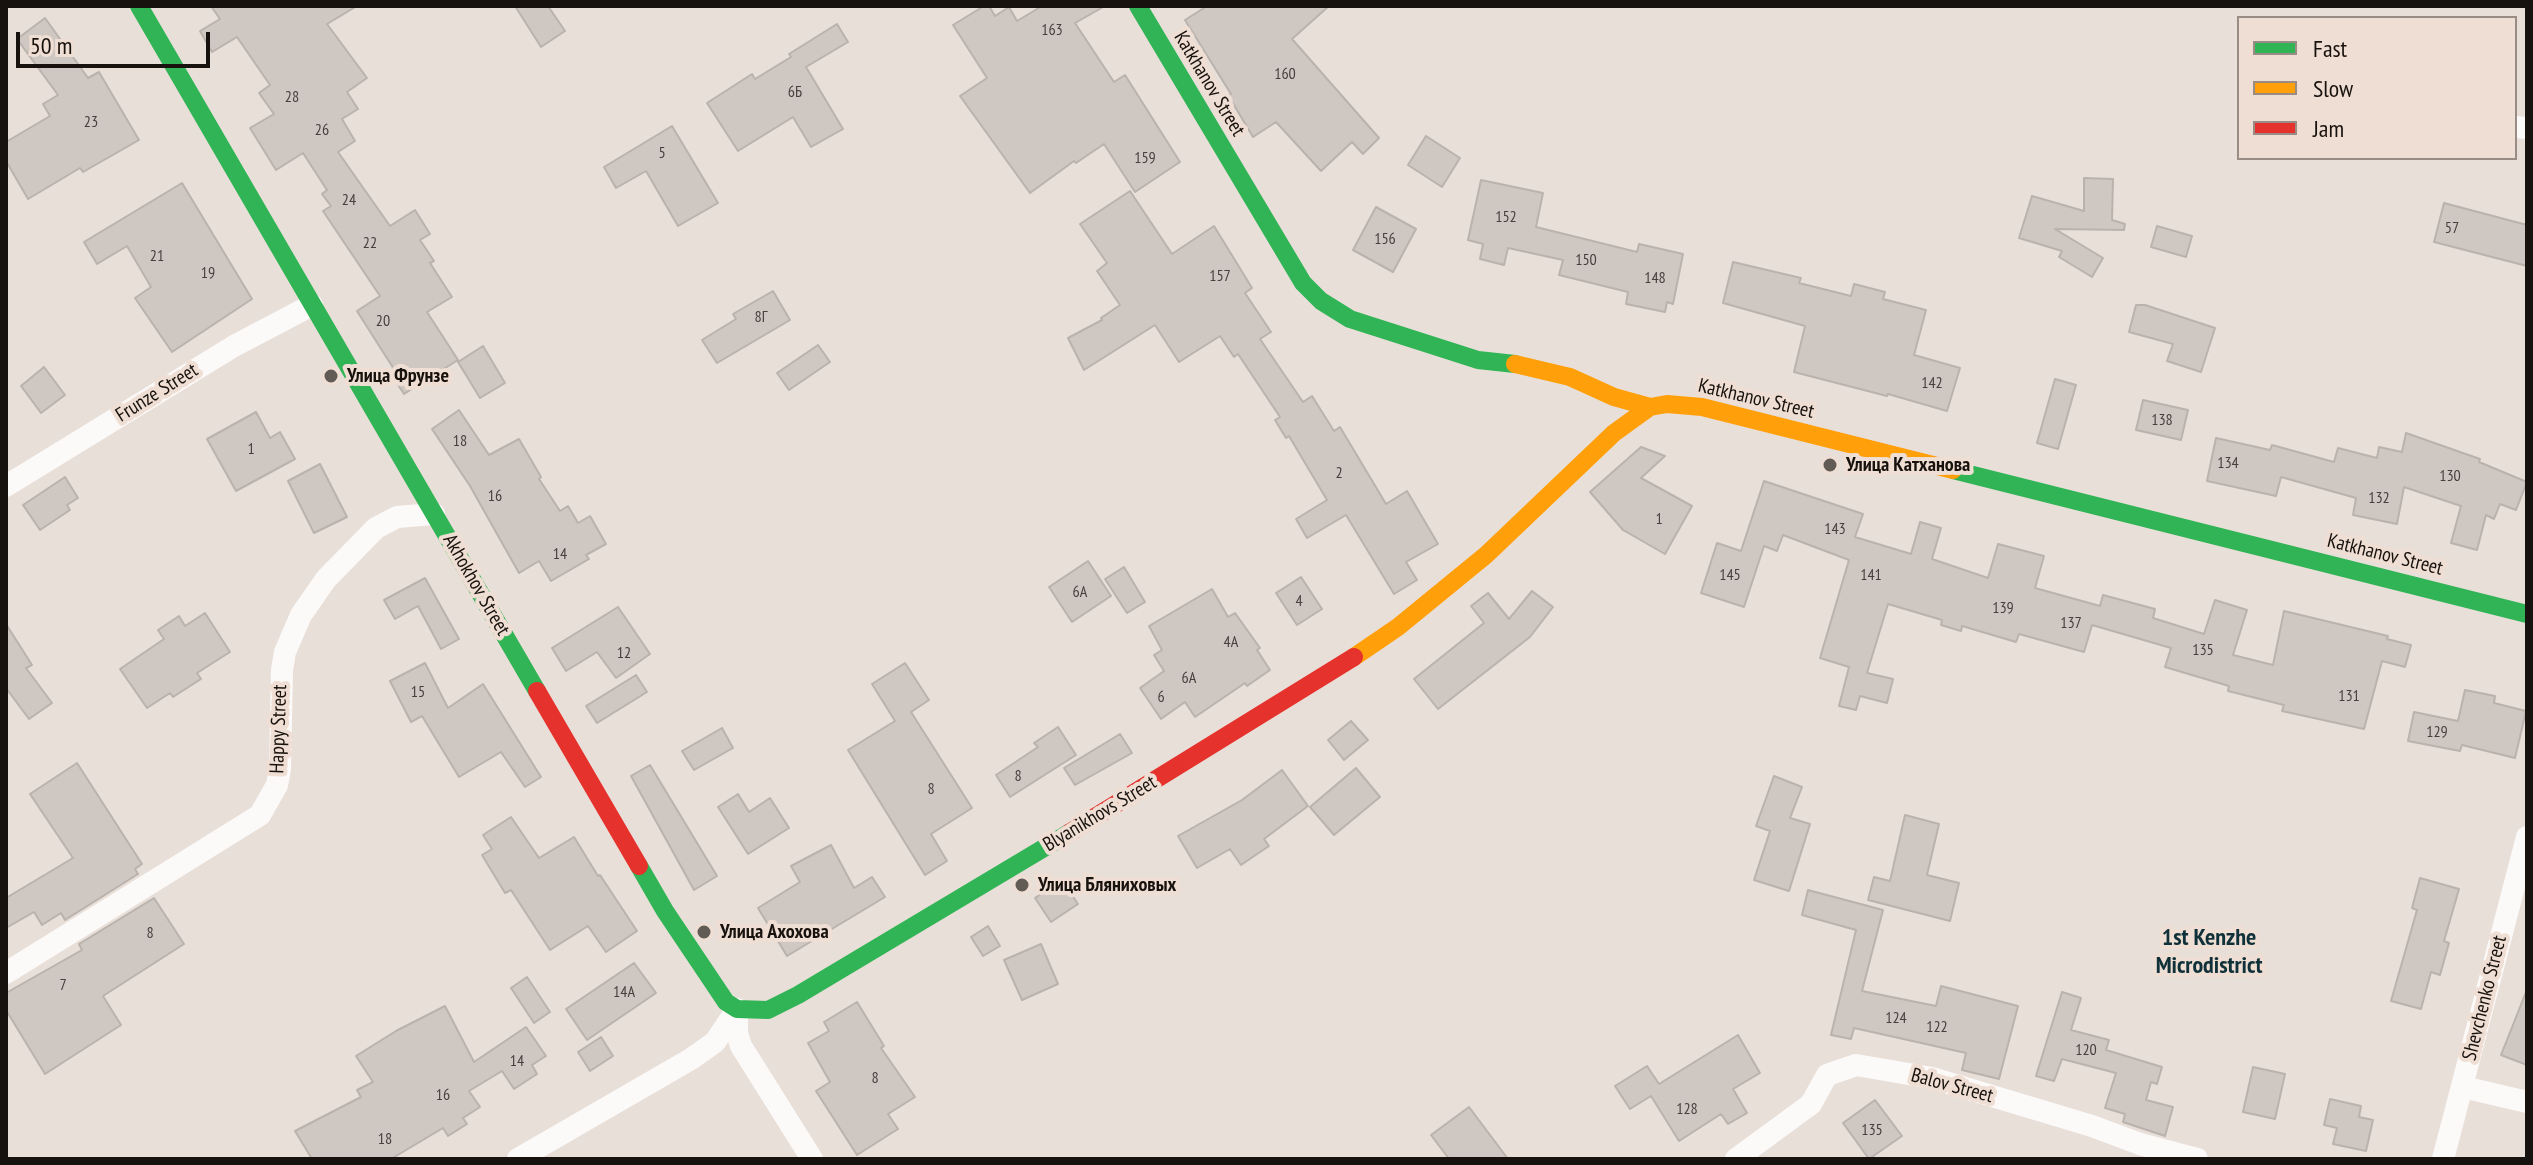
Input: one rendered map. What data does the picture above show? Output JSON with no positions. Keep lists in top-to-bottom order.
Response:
{
  "streets": {
    "street": [
      "Katkhanov Street",
      "Frunze Street",
      "Akhokhov Street",
      "Happy Street",
      "Blyanikhovs Street",
      "Shevchenko Street",
      "Balov Street"
    ]
  },
  "crossings": [
    ["Katkhanov Street", "Blyanikhovs Street"],
    ["Frunze Street", "Akhokhov Street"],
    ["Akhokhov Street", "Happy Street"],
    ["Akhokhov Street", "Blyanikhovs Street"]
  ],
  "districts": ["1st Kenzhe Microdistrict"],
  "places": [
    "Улица Фрунзе",
    "Улица Катханова",
    "Улица Бляниховых",
    "Улица Ахохова"
  ],
  "house_numbers": [
    "163",
    "160",
    "6Б",
    "28",
    "23",
    "26",
    "5",
    "159",
    "24",
    "152",
    "57",
    "156",
    "22",
    "21",
    "150",
    "19",
    "157",
    "148",
    "8Г",
    "20",
    "142",
    "138",
    "18",
    "1",
    "134",
    "2",
    "130",
    "16",
    "132",
    "1",
    "143",
    "14",
    "145",
    "141",
    "6А",
    "4",
    "139",
    "137",
    "4А",
    "135",
    "12",
    "6А",
    "15",
    "131",
    "6",
    "129",
    "8",
    "8",
    "8",
    "7",
    "14А",
    "124",
    "122",
    "120",
    "14",
    "8",
    "16",
    "128",
    "135",
    "18"
  ],
  "legend": ["Fast", "Slow", "Jam"],
  "scale_bar": "50 m"
}
